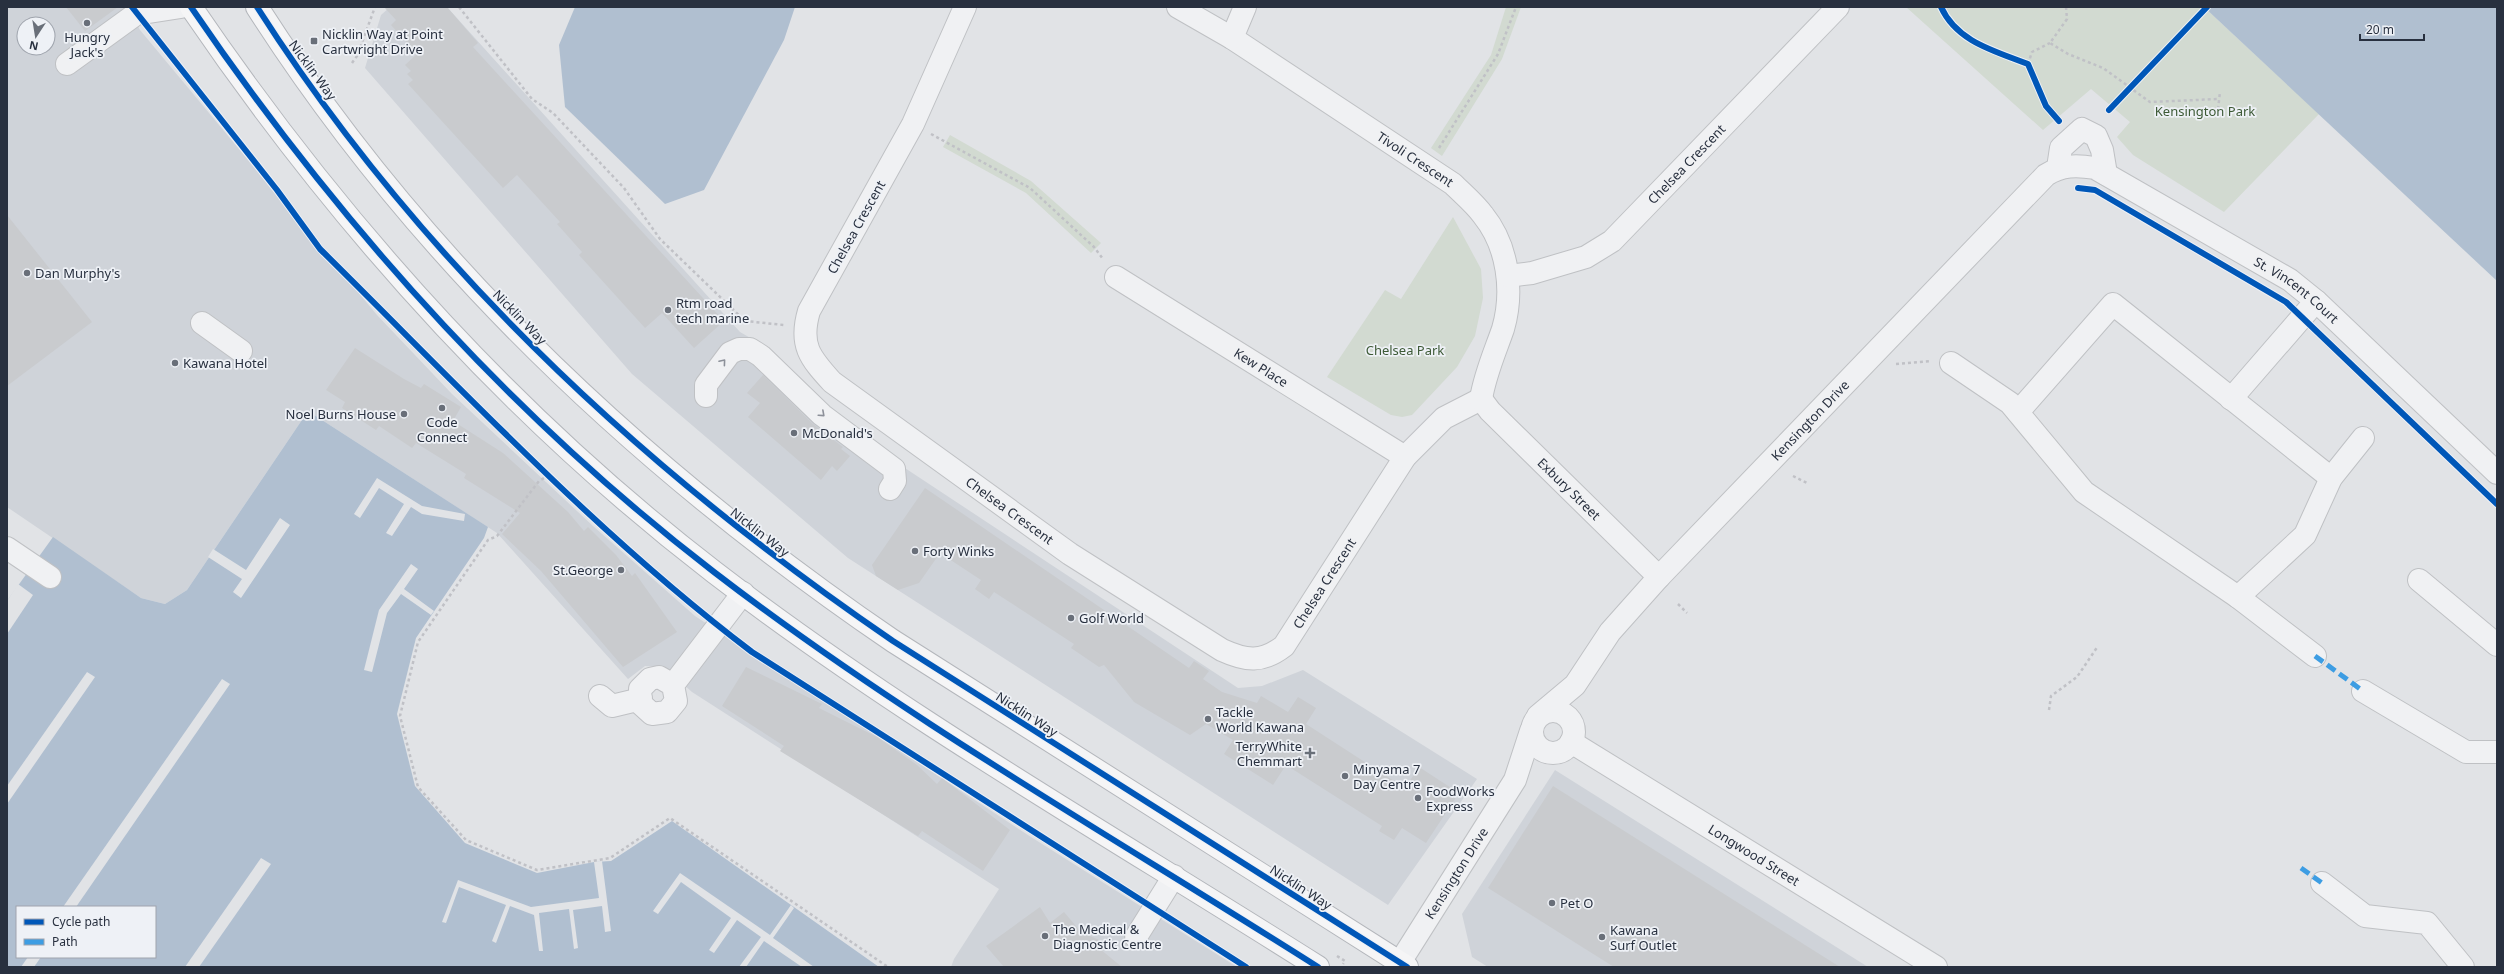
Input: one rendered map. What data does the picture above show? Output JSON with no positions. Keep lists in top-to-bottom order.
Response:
{
  "streets": {
    "highway": ["Nicklin Way"],
    "street": [
      "Tivoli Crescent",
      "Chelsea Crescent",
      "St. Vincent Court",
      "Kew Place",
      "Kensington Drive",
      "Exbury Street",
      "Longwood Street"
    ]
  },
  "crossings": [
    ["Nicklin Way", "Kensington Drive"],
    ["Tivoli Crescent", "Chelsea Crescent"],
    ["Tivoli Crescent", "Exbury Street"],
    ["Chelsea Crescent", "Kew Place"],
    ["Chelsea Crescent", "Exbury Street"],
    ["St. Vincent Court", "Kensington Drive"],
    ["Kensington Drive", "Exbury Street"],
    ["Kensington Drive", "Longwood Street"]
  ],
  "parks": ["Kensington Park", "Chelsea Park"],
  "places": {
    "other": [
      "Hungry Jack's",
      "Dan Murphy's",
      "Rtm road tech marine",
      "Kawana Hotel",
      "Code Connect",
      "Noel Burns House",
      "McDonald's",
      "Forty Winks",
      "St.George",
      "Golf World",
      "Tackle World Kawana",
      "Minyama 7 Day Centre",
      "FoodWorks Express",
      "Pet O",
      "The Medical & Diagnostic Centre",
      "Kawana Surf Outlet"
    ],
    "transit": ["Nicklin Way at Point Cartwright Drive"],
    "health": ["TerryWhite Chemmart"]
  },
  "legend": ["Cycle path", "Path"],
  "scale_bar": "20 m",
  "north": "bottom"
}
